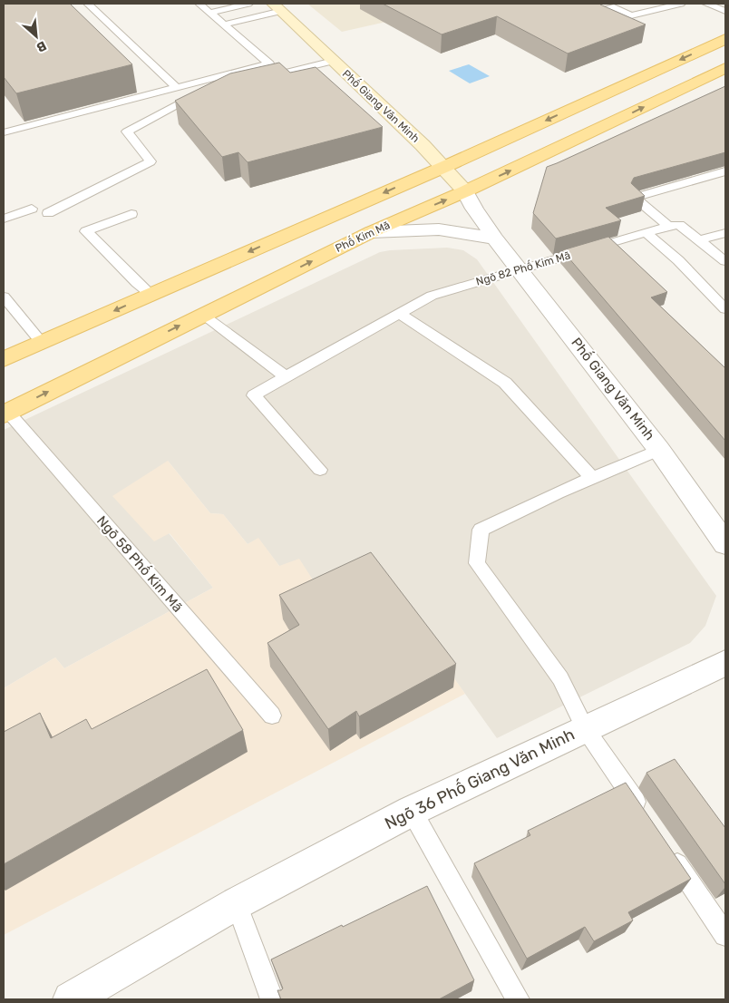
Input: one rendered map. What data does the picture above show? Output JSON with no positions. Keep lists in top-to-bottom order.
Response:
{
  "streets": {
    "main road": ["Phố Giang Văn Minh", "Phố Kim Mã"],
    "street": ["Ngõ 36 Phố Giang Văn Minh"],
    "lane": ["Ngõ 82 Phố Kim Mã", "Ngõ 58 Phố Kim Mã"]
  },
  "crossings": [
    ["Phố Giang Văn Minh", "Phố Kim Mã"],
    ["Phố Giang Văn Minh", "Ngõ 82 Phố Kim Mã"],
    ["Phố Kim Mã", "Ngõ 58 Phố Kim Mã"]
  ],
  "north": "bottom right"
}
